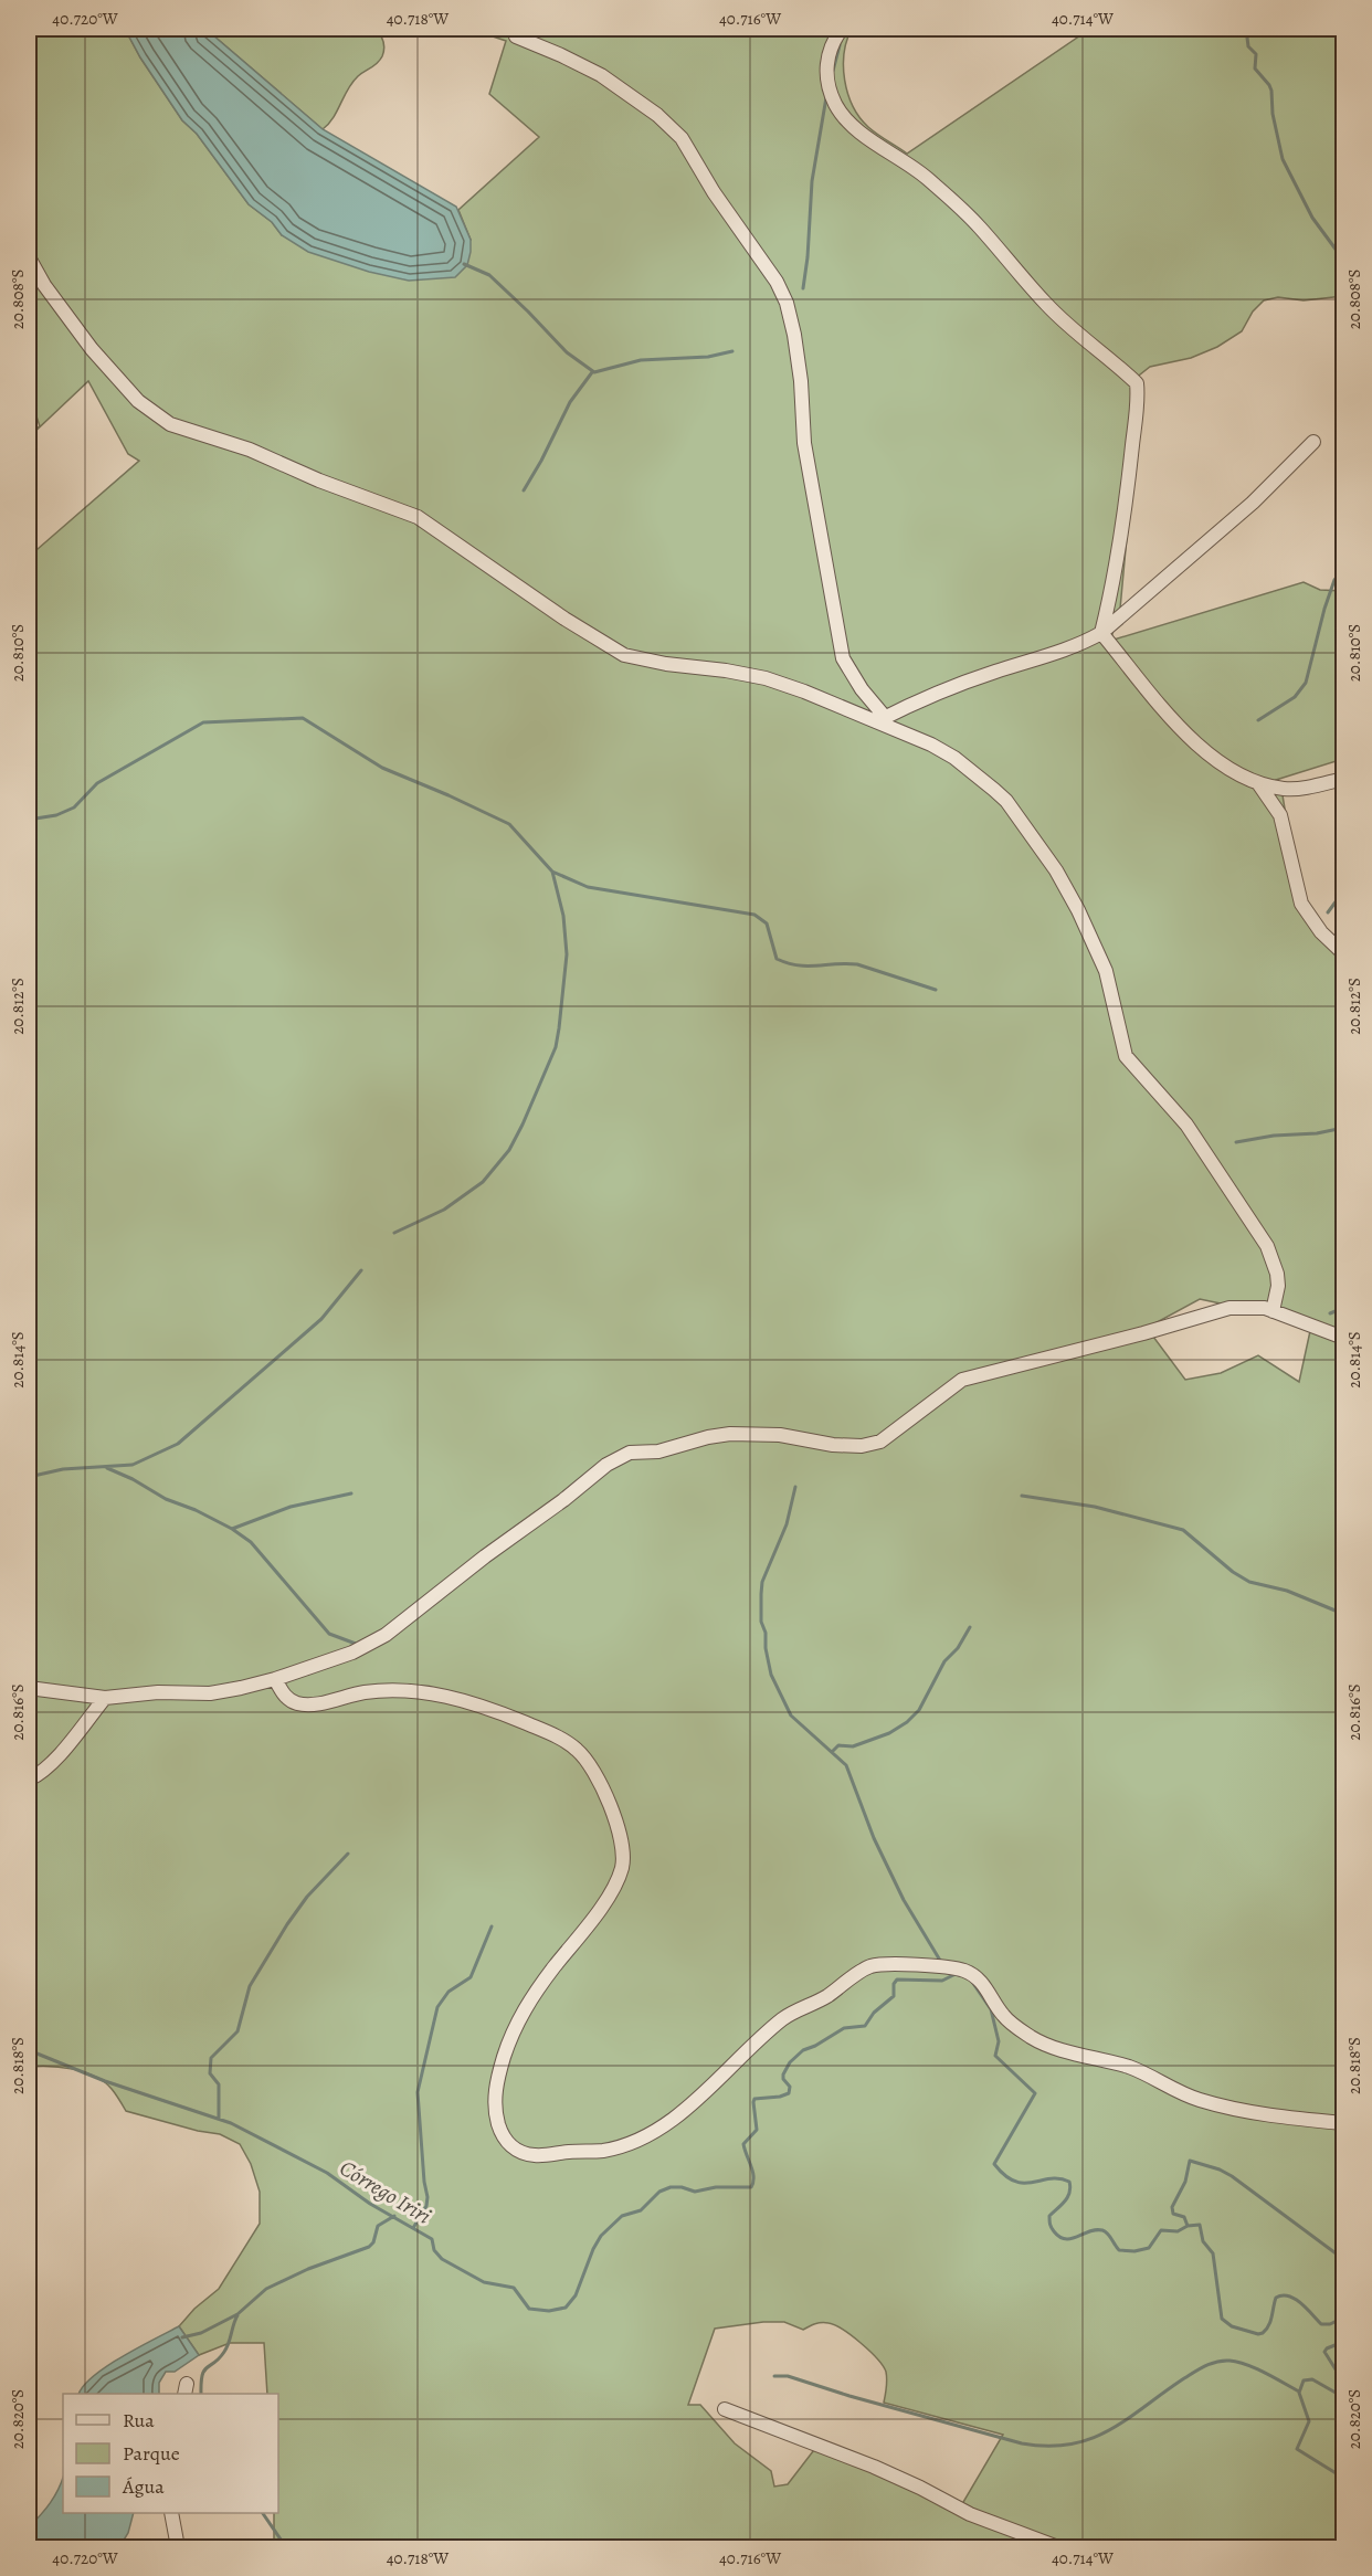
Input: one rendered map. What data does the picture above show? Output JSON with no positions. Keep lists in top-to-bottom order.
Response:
{
  "water": ["Córrego Iriri"],
  "legend": ["Rua", "Parque", "Água"],
  "coordinates": [
    "40.720°W",
    "40.718°W",
    "40.716°W",
    "40.714°W",
    "20.808°S",
    "20.810°S",
    "20.812°S",
    "20.814°S",
    "20.816°S",
    "20.818°S",
    "20.820°S"
  ]
}
